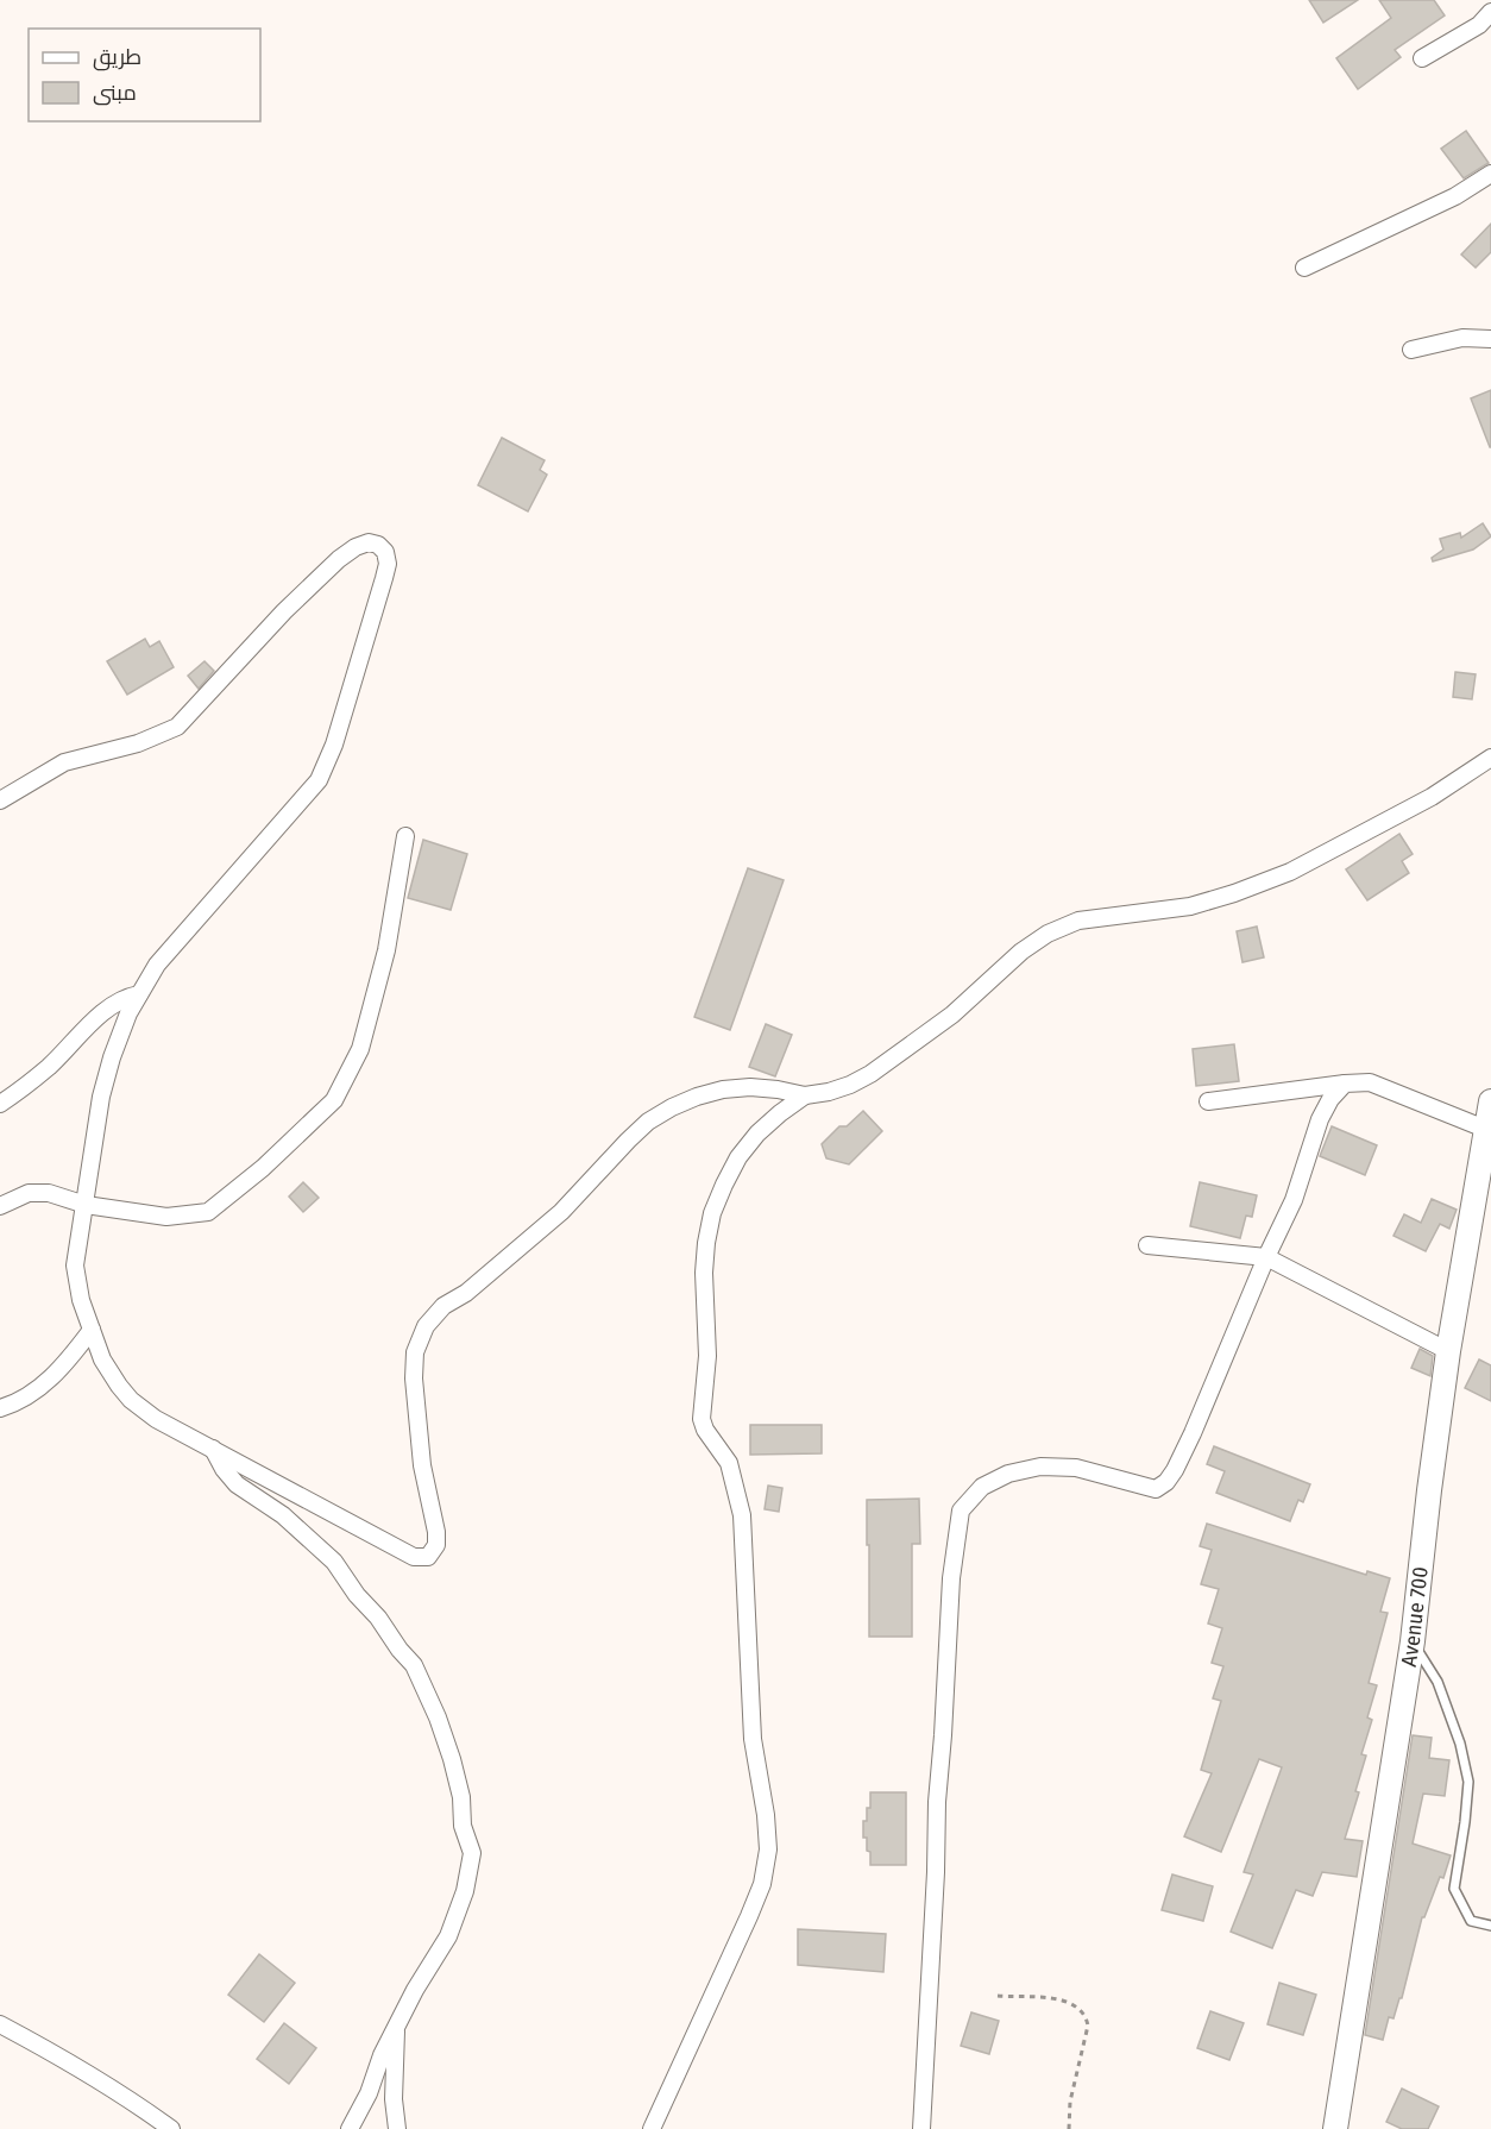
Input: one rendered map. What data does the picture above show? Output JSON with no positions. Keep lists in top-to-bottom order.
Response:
{
  "streets": {
    "main road": ["Avenue 700"]
  },
  "legend": ["طريق", "مبنى"]
}
